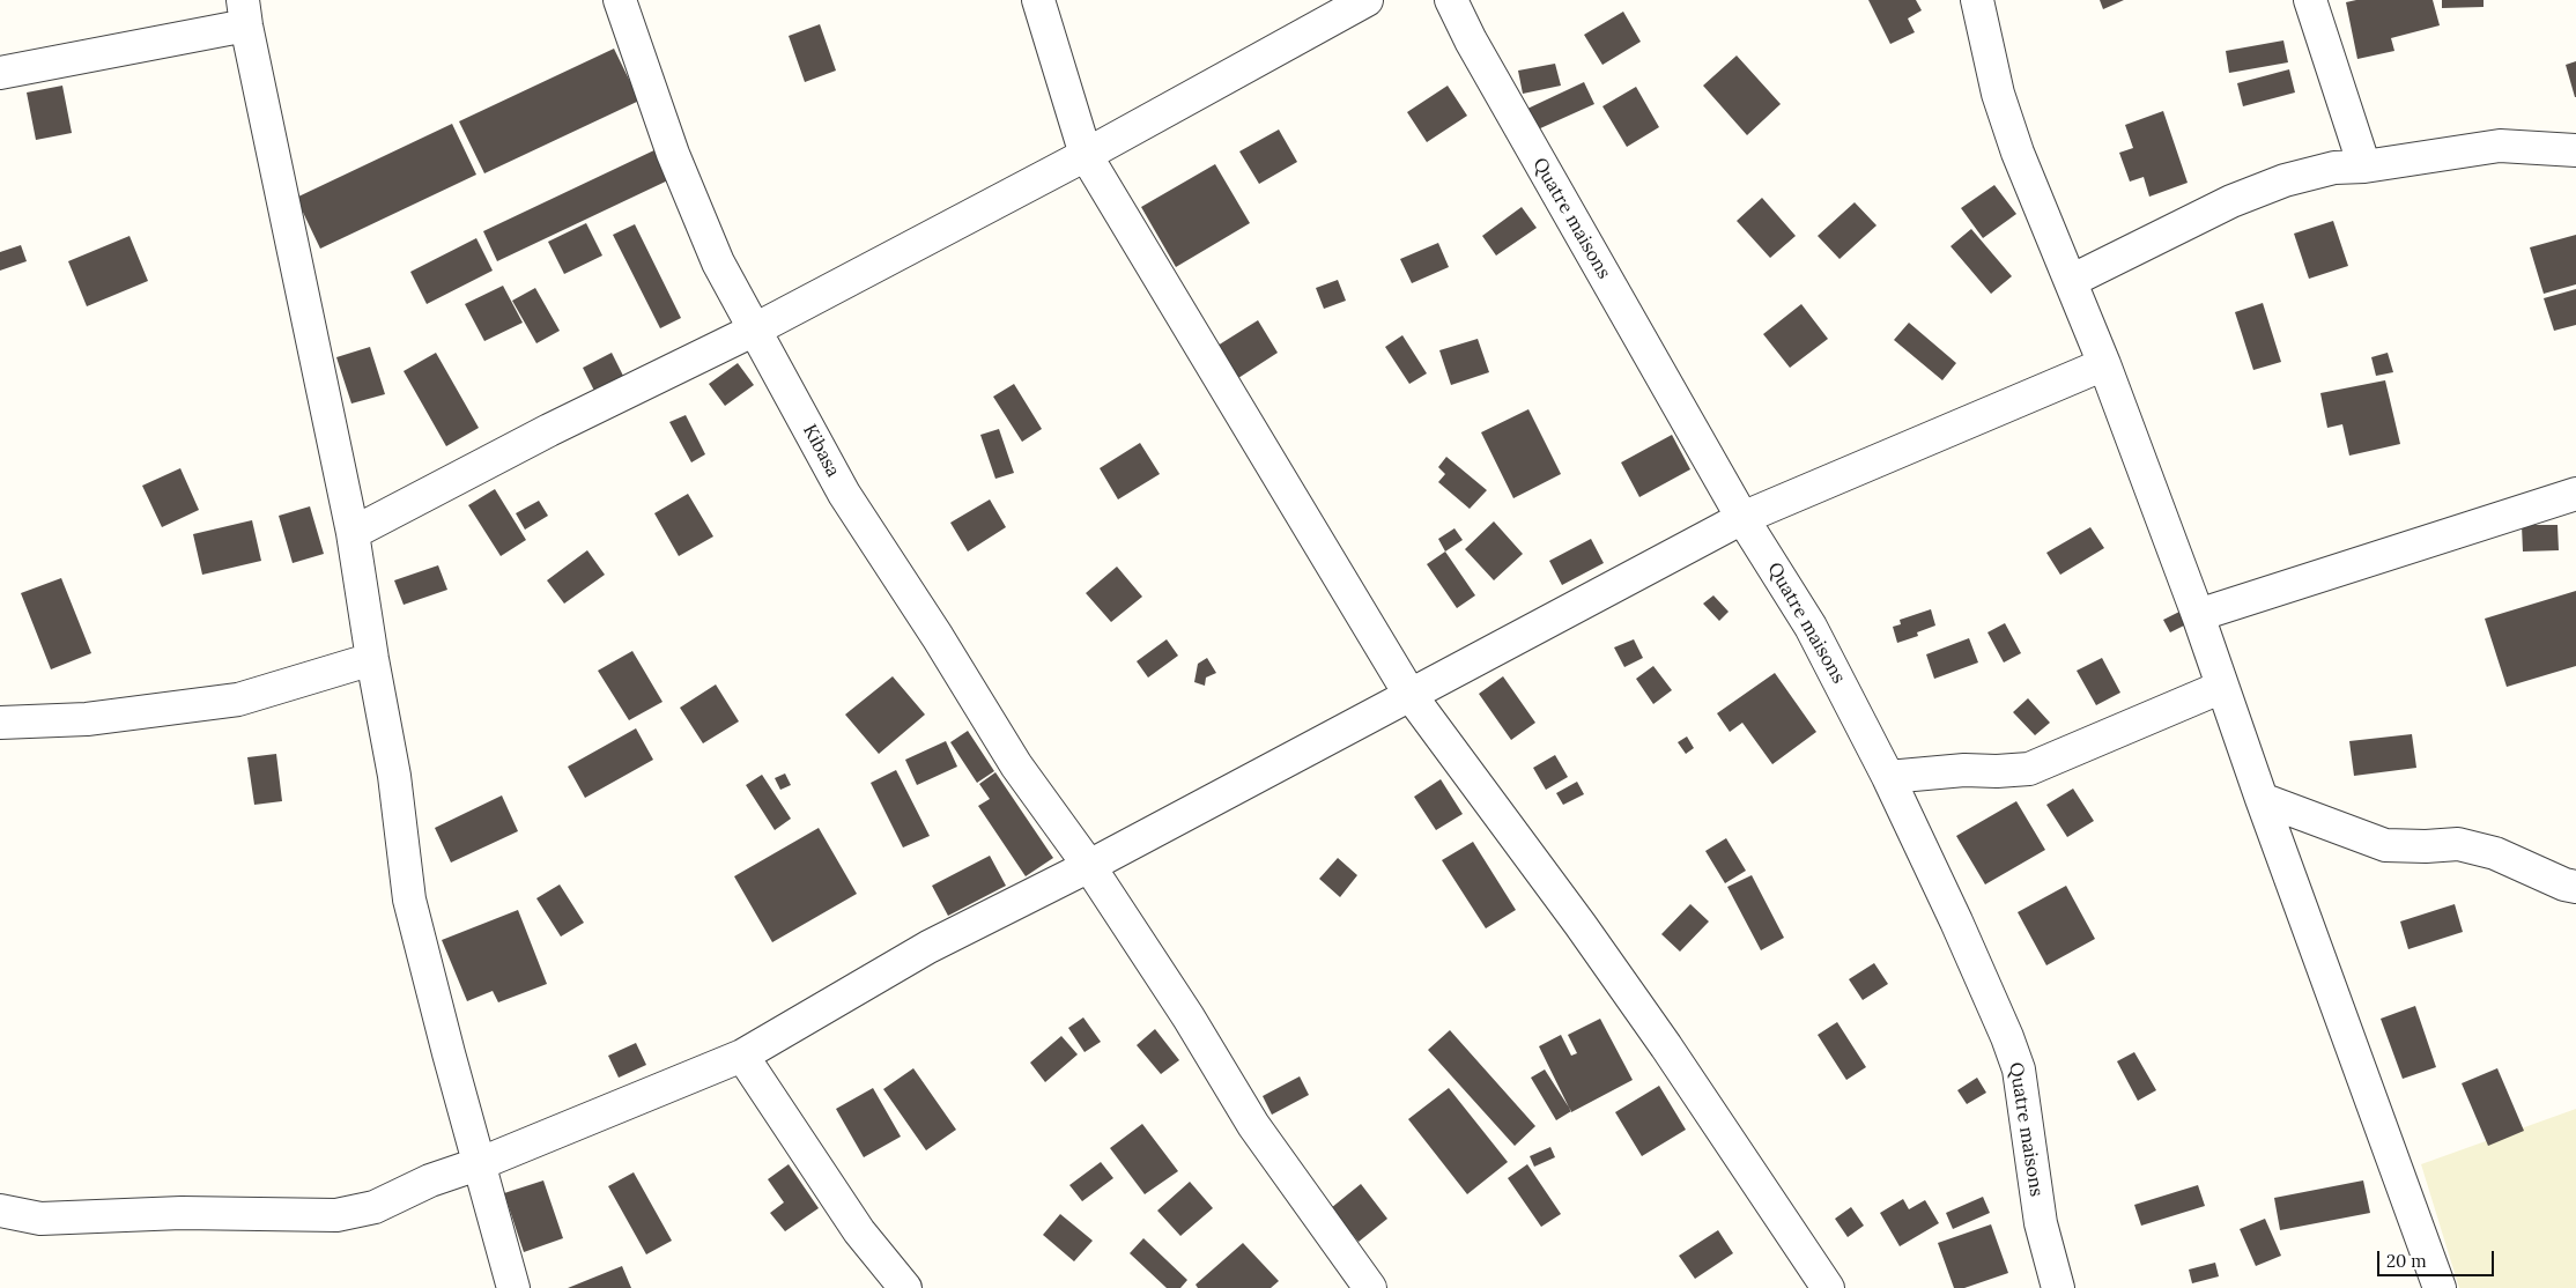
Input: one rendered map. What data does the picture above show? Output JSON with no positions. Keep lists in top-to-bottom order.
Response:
{
  "streets": {
    "street": ["Quatre maisons", "Kibasa"]
  },
  "scale_bar": "20 m"
}
